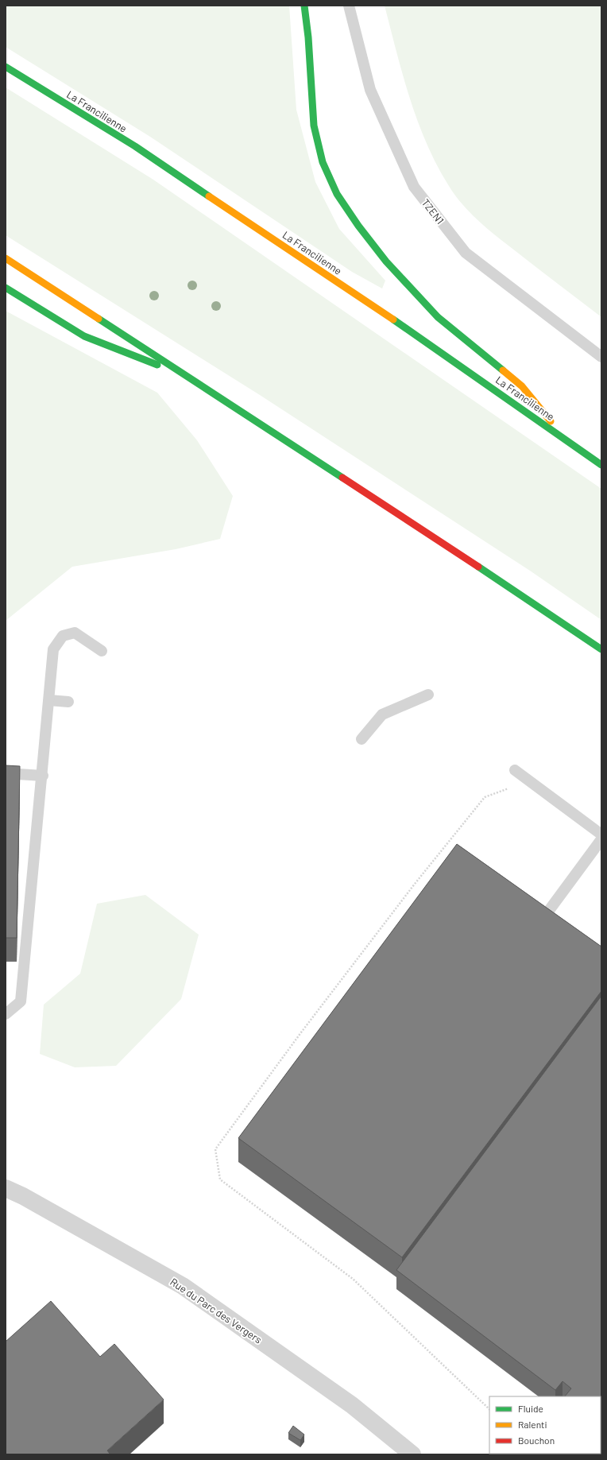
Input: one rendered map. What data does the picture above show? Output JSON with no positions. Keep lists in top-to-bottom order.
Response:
{
  "streets": {
    "highway": ["La Francilienne"],
    "street": ["Rue du Parc des Vergers"],
    "lane": ["TZEN1"]
  },
  "legend": ["Fluide", "Ralenti", "Bouchon"]
}
